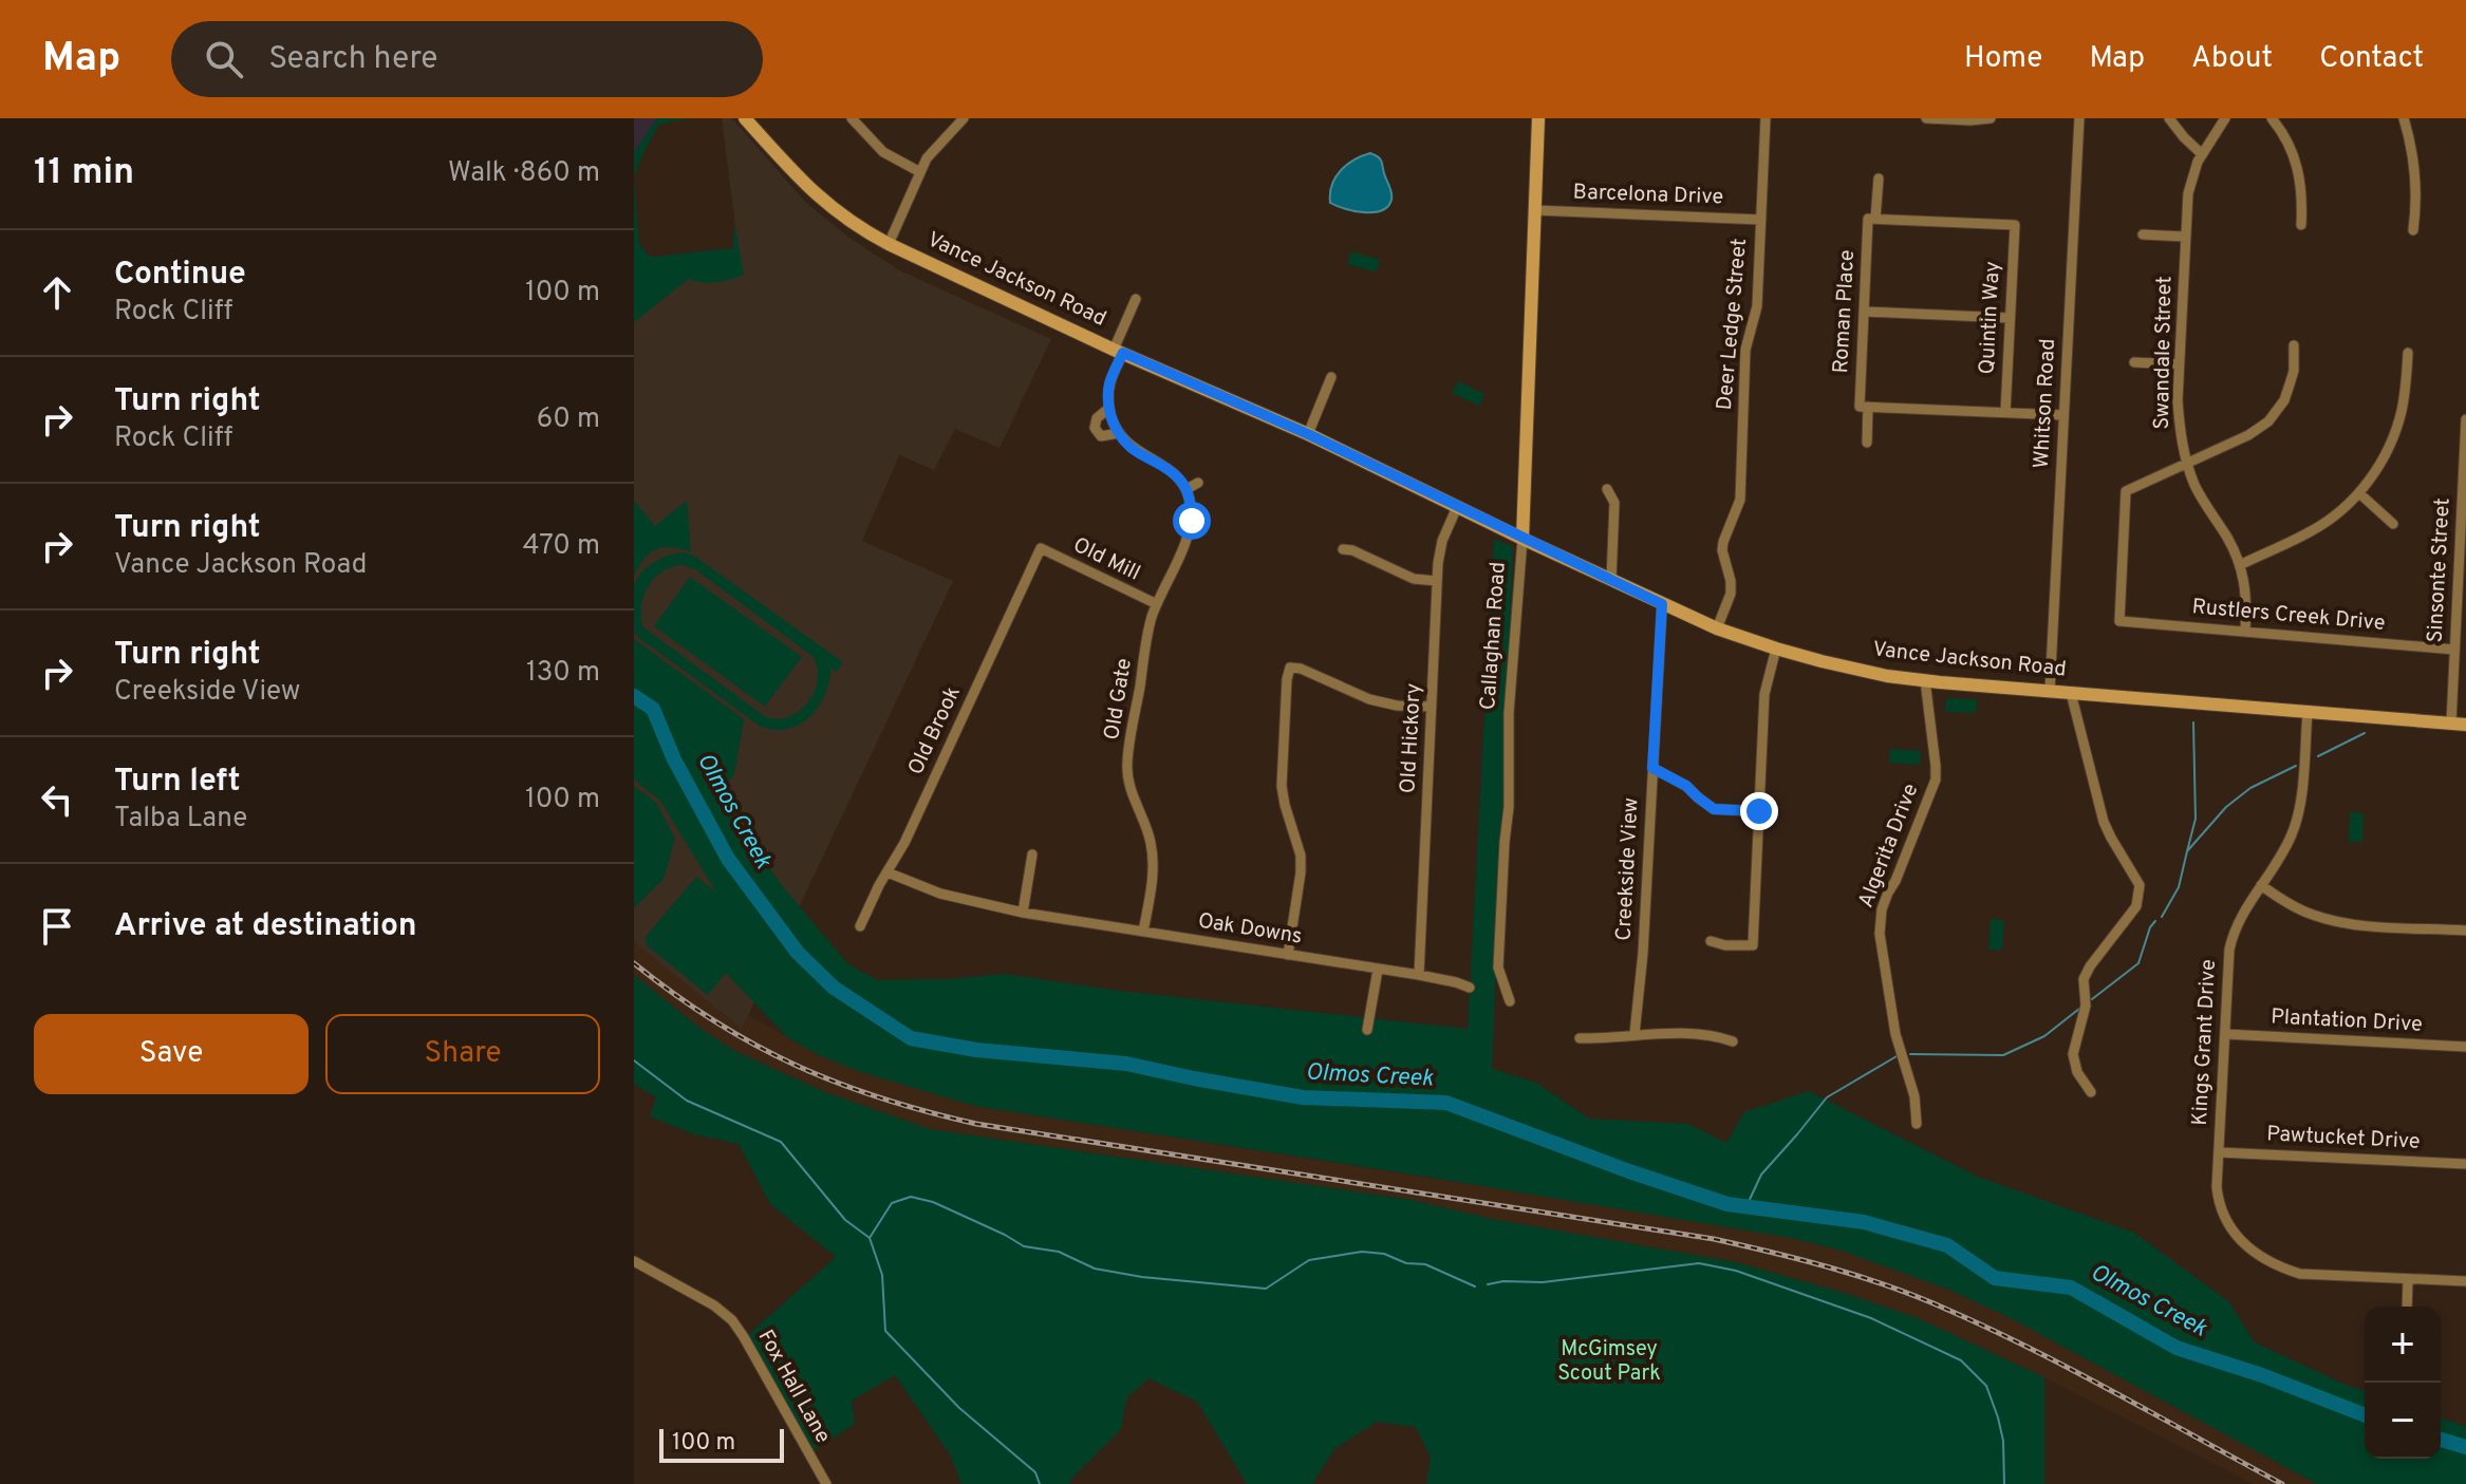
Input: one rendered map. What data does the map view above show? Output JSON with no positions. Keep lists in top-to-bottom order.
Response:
{
  "streets": {
    "main road": ["Vance Jackson Road", "Callaghan Road"],
    "street": [
      "Barcelona Drive",
      "Roman Place",
      "Quintin Way",
      "Deer Ledge Street",
      "Swandale Street",
      "Whitson Road",
      "Old Mill",
      "Sinsonte Street",
      "Rustlers Creek Drive",
      "Old Gate",
      "Old Brook",
      "Old Hickory",
      "Algerita Drive",
      "Creekside View",
      "Oak Downs",
      "Plantation Drive",
      "Kings Grant Drive",
      "Pawtucket Drive",
      "Fox Hall Lane"
    ]
  },
  "crossings": [
    ["Barcelona Drive", "Deer Ledge Street"],
    ["Barcelona Drive", "Callaghan Road"],
    ["Vance Jackson Road", "Deer Ledge Street"],
    ["Vance Jackson Road", "Whitson Road"],
    ["Vance Jackson Road", "Sinsonte Street"],
    ["Vance Jackson Road", "Callaghan Road"],
    ["Vance Jackson Road", "Old Hickory"],
    ["Vance Jackson Road", "Algerita Drive"],
    ["Vance Jackson Road", "Creekside View"],
    ["Vance Jackson Road", "Kings Grant Drive"],
    ["Roman Place", "Quintin Way"],
    ["Swandale Street", "Rustlers Creek Drive"],
    ["Old Mill", "Old Gate"],
    ["Old Mill", "Old Brook"],
    ["Sinsonte Street", "Rustlers Creek Drive"],
    ["Old Gate", "Oak Downs"],
    ["Old Brook", "Oak Downs"],
    ["Old Hickory", "Oak Downs"],
    ["Plantation Drive", "Kings Grant Drive"],
    ["Kings Grant Drive", "Pawtucket Drive"]
  ],
  "water": ["Olmos Creek"],
  "parks": ["McGimsey Scout Park"],
  "scale_bar": "100 m",
  "page": {
    "header": "Map",
    "search": "Search here",
    "nav": [
      "Home",
      "Map",
      "About",
      "Contact"
    ],
    "heading": ["11 min", "Walk · 860 m"],
    "list": [
      ["Continue", "Rock Cliff", "100 m"],
      ["Turn right", "Rock Cliff", "60 m"],
      ["Turn right", "Vance Jackson Road", "470 m"],
      ["Turn right", "Creekside View", "130 m"],
      ["Turn left", "Talba Lane", "100 m"],
      "Arrive at destination"
    ],
    "buttons": ["Save", "Share"],
    "map_buttons": ["+", "−"],
    "scale": "100 m"
  }
}
